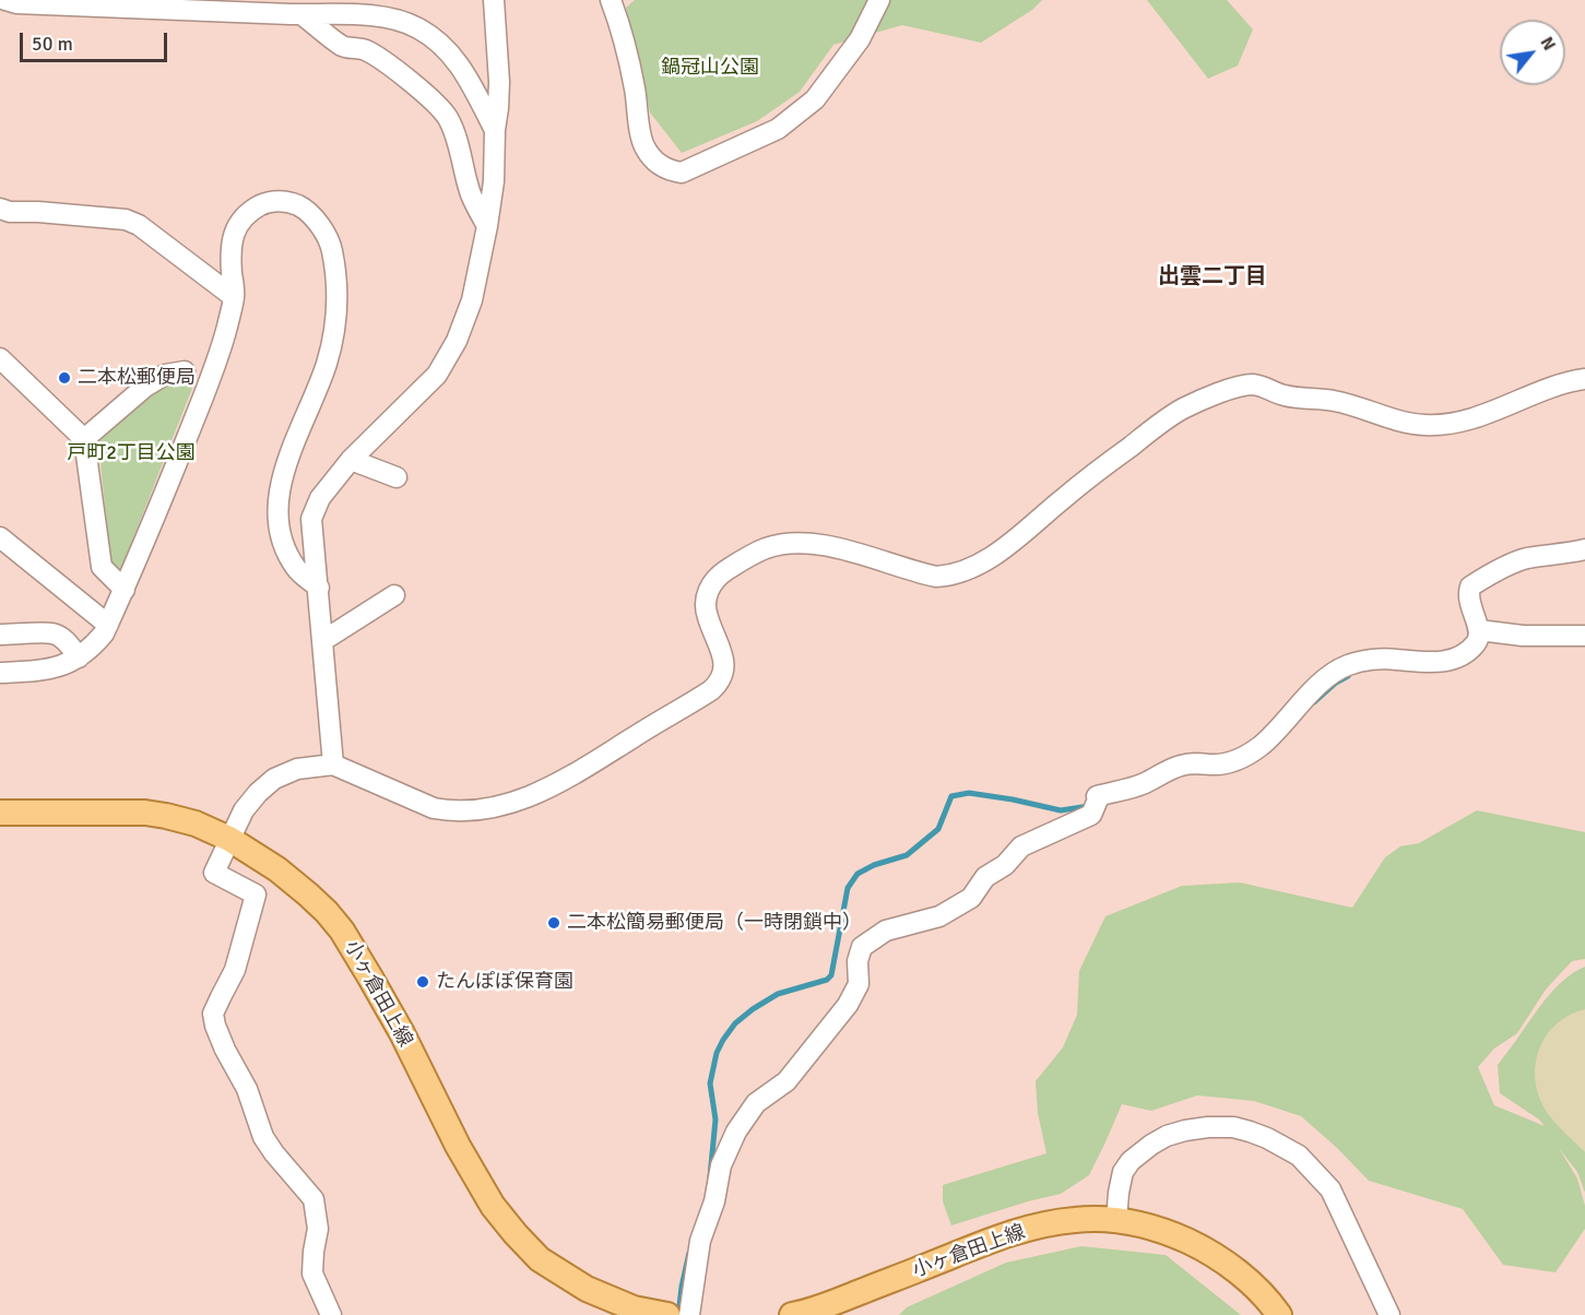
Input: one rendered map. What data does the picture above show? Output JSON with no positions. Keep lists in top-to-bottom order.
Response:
{
  "streets": {
    "main road": ["小ヶ倉田上線"]
  },
  "districts": ["出雲二丁目"],
  "parks": ["鍋冠山公園", "戸町2丁目公園"],
  "places": ["二本松郵便局", "二本松簡易郵便局（一時閉鎖中）", "たんぽぽ保育園"],
  "scale_bar": "50 m",
  "north": "top right"
}
